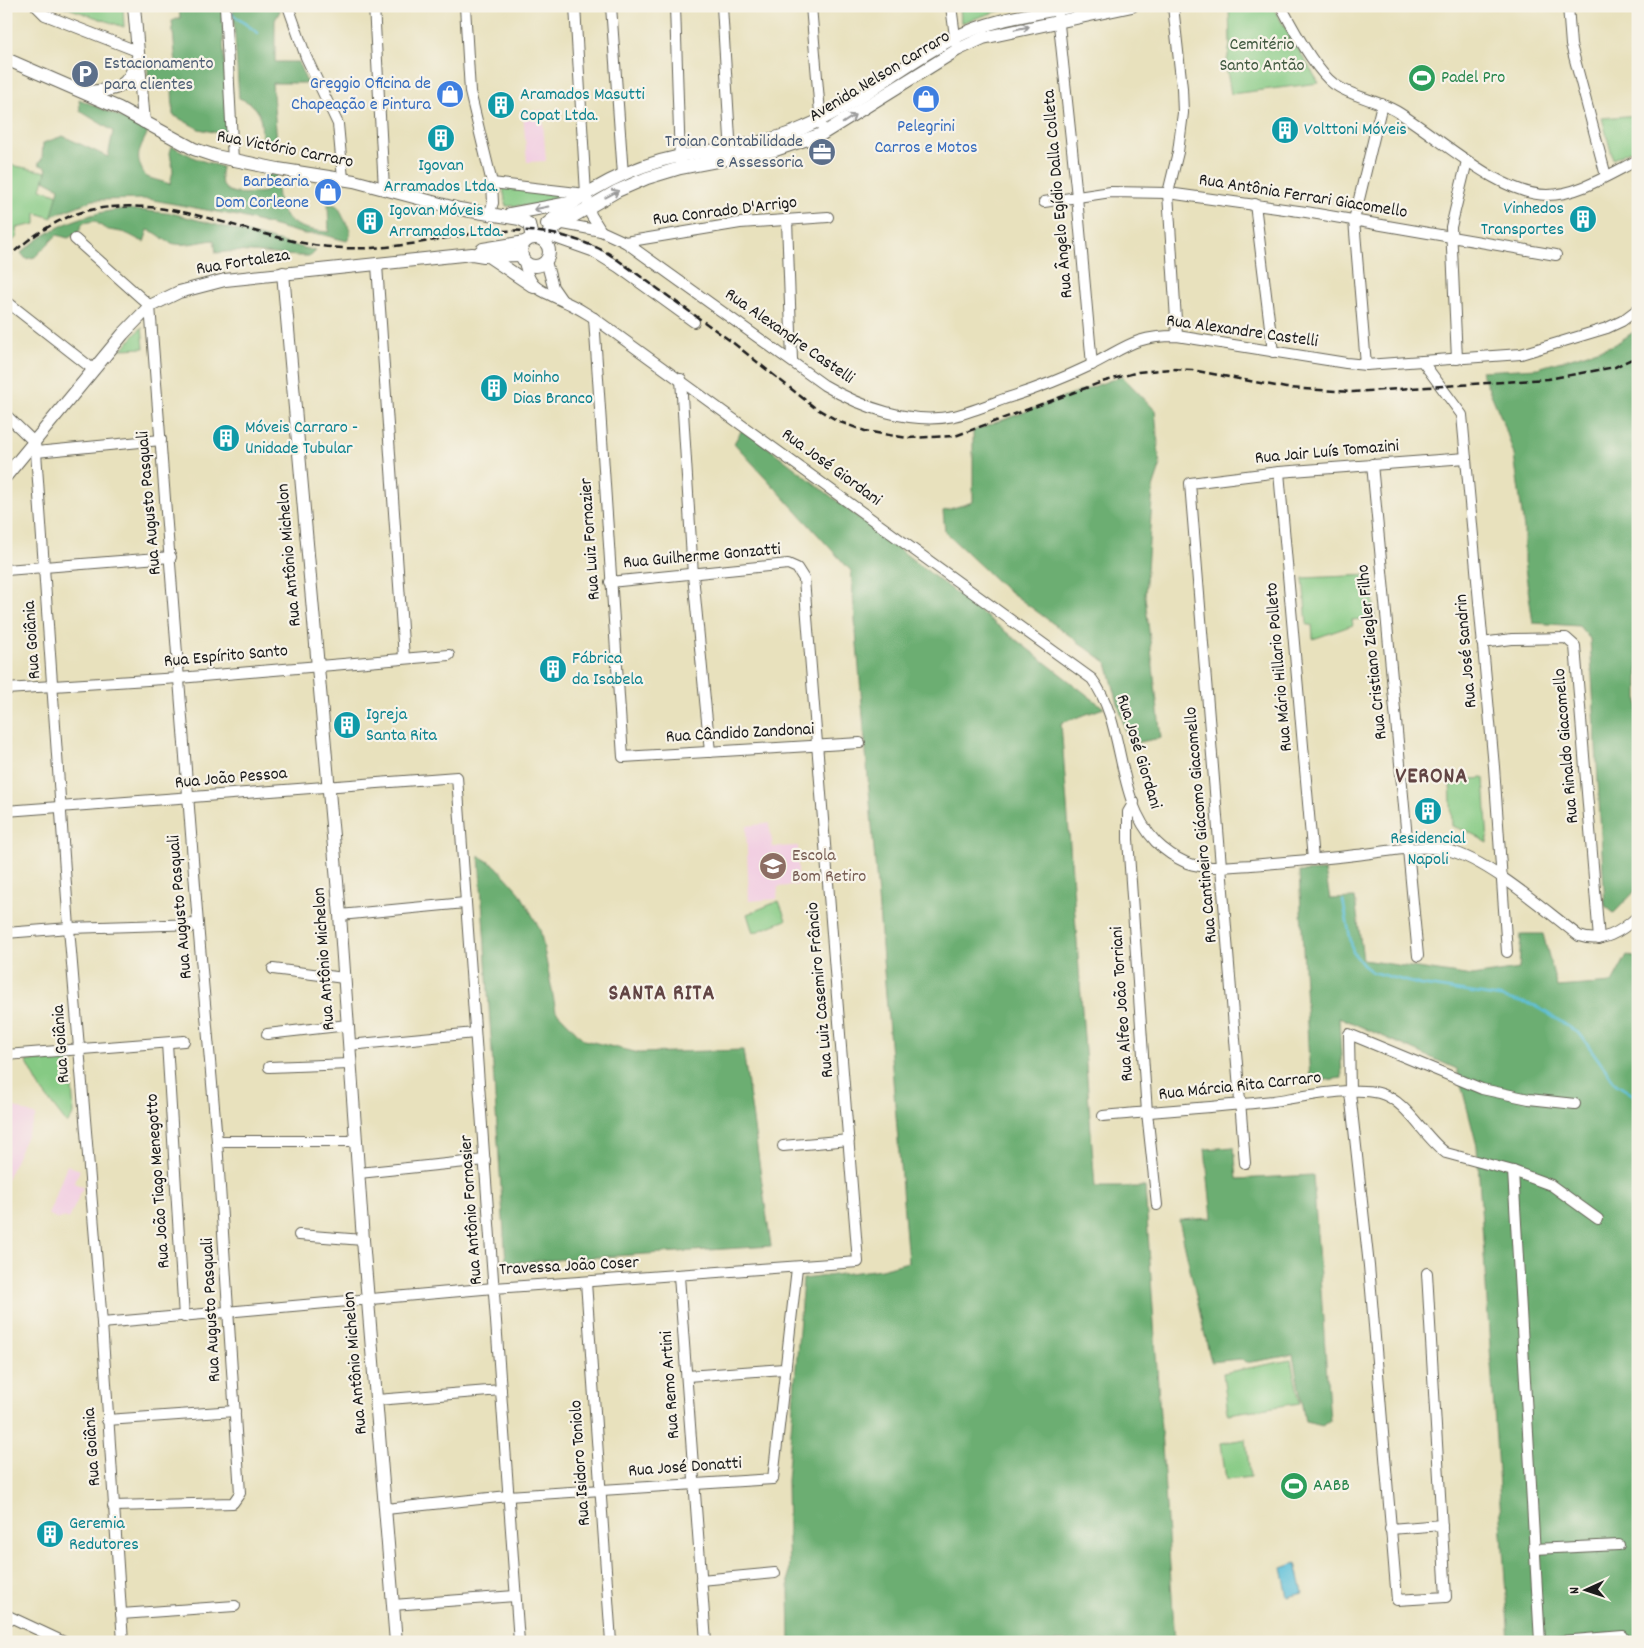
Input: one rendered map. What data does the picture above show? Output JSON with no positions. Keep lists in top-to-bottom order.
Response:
{
  "streets": {
    "main road": [
      "Avenida Nelson Carraro",
      "Rua Victório Carraro",
      "Rua Fortaleza",
      "Rua Antônio Michelon"
    ],
    "street": [
      "Rua Ângelo Egídio Dalla Colleta",
      "Rua Antônia Ferrari Giacomello",
      "Rua Conrado D'Arrigo",
      "Rua Alexandre Castelli",
      "Rua Jair Luís Tomazini",
      "Rua José Giordani",
      "Rua Augusto Pasquali",
      "Rua Luiz Fornazier",
      "Rua Guilherme Gonzatti",
      "Rua Goiânia",
      "Rua José Sandrin",
      "Rua Cristiano Ziegler Filho",
      "Rua Espírito Santo",
      "Rua Mário Hillario Polleto",
      "Rua Cândido Zandonai",
      "Rua Rinaldo Giacomello",
      "Rua João Pessoa",
      "Rua Cantineiro Giácomo Giacomello",
      "Rua Luiz Casemiro Frâncio",
      "Rua Alfeo João Torriani",
      "Rua Márcia Rita Carraro",
      "Rua João Tiago Menegotto",
      "Rua Antônio Fornasier",
      "Travessa João Coser",
      "Rua Remo Artini",
      "Rua Isidoro Toniolo",
      "Rua José Donatti"
    ]
  },
  "crossings": [
    ["Avenida Nelson Carraro", "Rua Victório Carraro"],
    ["Avenida Nelson Carraro", "Rua Ângelo Egídio Dalla Colleta"],
    ["Avenida Nelson Carraro", "Rua Fortaleza"],
    ["Avenida Nelson Carraro", "Rua Alexandre Castelli"],
    ["Rua Victório Carraro", "Rua Fortaleza"],
    ["Rua Ângelo Egídio Dalla Colleta", "Rua Antônia Ferrari Giacomello"],
    ["Rua Ângelo Egídio Dalla Colleta", "Rua Alexandre Castelli"],
    ["Rua Conrado D'Arrigo", "Rua Alexandre Castelli"],
    ["Rua Fortaleza", "Rua Augusto Pasquali"],
    ["Rua Fortaleza", "Rua Antônio Michelon"],
    ["Rua Fortaleza", "Rua Goiânia"],
    ["Rua Alexandre Castelli", "Rua José Sandrin"],
    ["Rua Jair Luís Tomazini", "Rua José Sandrin"],
    ["Rua Jair Luís Tomazini", "Rua Cristiano Ziegler Filho"],
    ["Rua Jair Luís Tomazini", "Rua Mário Hillario Polleto"],
    ["Rua Jair Luís Tomazini", "Rua Cantineiro Giácomo Giacomello"],
    ["Rua José Giordani", "Rua Luiz Fornazier"],
    ["Rua José Giordani", "Rua José Sandrin"],
    ["Rua José Giordani", "Rua Cristiano Ziegler Filho"],
    ["Rua José Giordani", "Rua Mário Hillario Polleto"],
    ["Rua José Giordani", "Rua Rinaldo Giacomello"],
    ["Rua José Giordani", "Rua Cantineiro Giácomo Giacomello"],
    ["Rua José Giordani", "Rua Alfeo João Torriani"],
    ["Rua Augusto Pasquali", "Rua Goiânia"],
    ["Rua Augusto Pasquali", "Rua Espírito Santo"],
    ["Rua Augusto Pasquali", "Rua João Pessoa"],
    ["Rua Augusto Pasquali", "Travessa João Coser"],
    ["Rua Luiz Fornazier", "Rua Guilherme Gonzatti"],
    ["Rua Luiz Fornazier", "Rua Cândido Zandonai"],
    ["Rua Antônio Michelon", "Rua Espírito Santo"],
    ["Rua Antônio Michelon", "Rua João Pessoa"],
    ["Rua Antônio Michelon", "Travessa João Coser"],
    ["Rua Antônio Michelon", "Rua José Donatti"],
    ["Rua Guilherme Gonzatti", "Rua Luiz Casemiro Frâncio"],
    ["Rua Goiânia", "Rua Espírito Santo"],
    ["Rua Goiânia", "Rua João Pessoa"],
    ["Rua Goiânia", "Travessa João Coser"],
    ["Rua José Sandrin", "Rua Rinaldo Giacomello"],
    ["Rua Cândido Zandonai", "Rua Luiz Casemiro Frâncio"],
    ["Rua João Pessoa", "Rua Antônio Fornasier"],
    ["Rua Cantineiro Giácomo Giacomello", "Rua Márcia Rita Carraro"],
    ["Rua Luiz Casemiro Frâncio", "Travessa João Coser"],
    ["Rua Alfeo João Torriani", "Rua Márcia Rita Carraro"],
    ["Rua João Tiago Menegotto", "Travessa João Coser"],
    ["Rua Antônio Fornasier", "Travessa João Coser"],
    ["Rua Antônio Fornasier", "Rua José Donatti"],
    ["Travessa João Coser", "Rua Remo Artini"],
    ["Travessa João Coser", "Rua Isidoro Toniolo"],
    ["Travessa João Coser", "Rua José Donatti"],
    ["Rua Remo Artini", "Rua José Donatti"],
    ["Rua Isidoro Toniolo", "Rua José Donatti"]
  ],
  "districts": ["VERONA", "SANTA RITA"],
  "parks": ["Cemitério Santo Antão"],
  "places": {
    "parking": ["Estacionamento para clientes"],
    "sports": ["Padel Pro", "AABB"],
    "shop": ["Greggio Oficina de Chapeação e Pintura", "Pelegrini Carros e Motos", "Barbearia Dom Corleone"],
    "building": [
      "Aramados Masutti Copat Ltda.",
      "Volttoni Móveis",
      "Igovan Arramados Ltda.",
      "Vinhedos Transportes",
      "Igovan Móveis Arramados Ltda.",
      "Moinho Dias Branco",
      "Móveis Carraro - Unidade Tubular",
      "Fábrica da Isabela",
      "Igreja Santa Rita",
      "Residencial Napoli",
      "Geremia Redutores"
    ],
    "office": ["Troian Contabilidade e Assessoria"],
    "school or university": ["Escola Bom Retiro"]
  },
  "north": "left"
}
